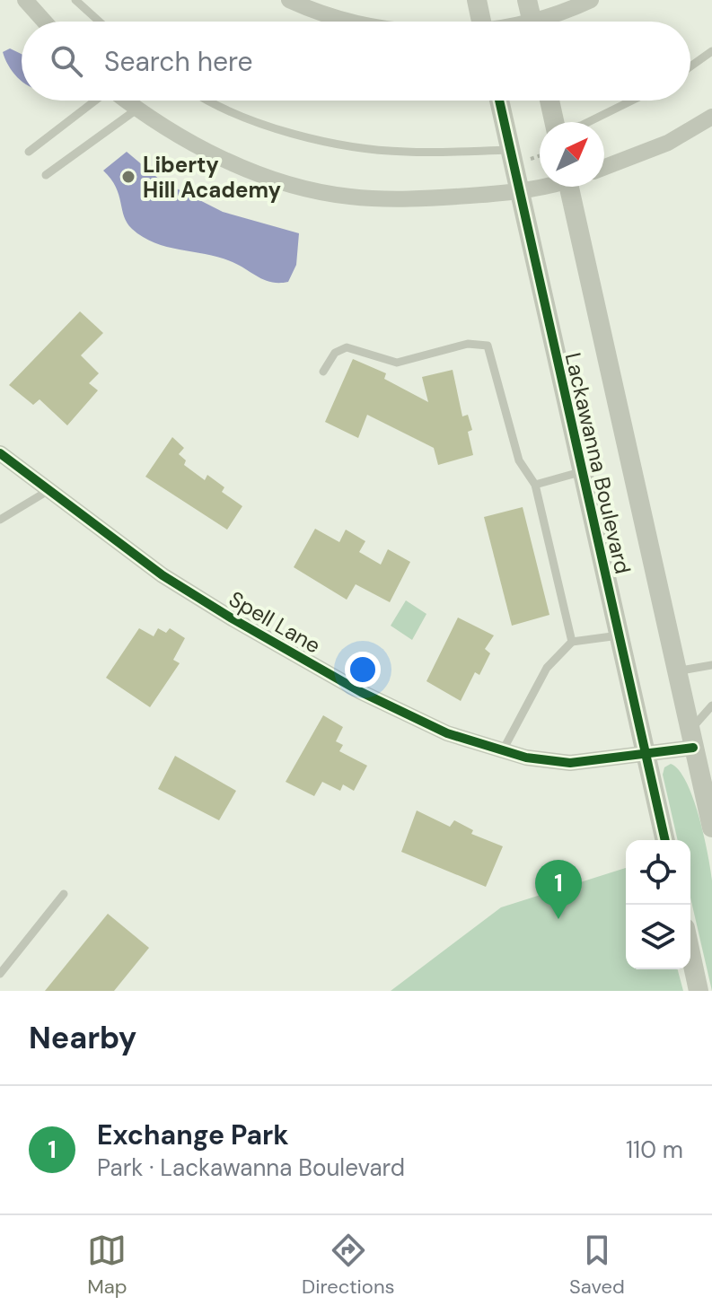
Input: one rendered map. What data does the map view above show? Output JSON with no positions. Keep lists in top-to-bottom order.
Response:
{
  "streets": {
    "street": ["Lackawanna Boulevard", "Spell Lane"]
  },
  "crossings": [
    ["Lackawanna Boulevard", "Spell Lane"]
  ],
  "places": ["Liberty Hill Academy"],
  "north": "top right",
  "page": {
    "search": "Search here",
    "pins": "1",
    "heading": "Nearby",
    "list": [
      {
        "mark": "1",
        "name": "Exchange Park",
        "note": "Park · Lackawanna Boulevard",
        "value": "110 m"
      }
    ],
    "nav": ["Map", "Directions", "Saved"]
  }
}
